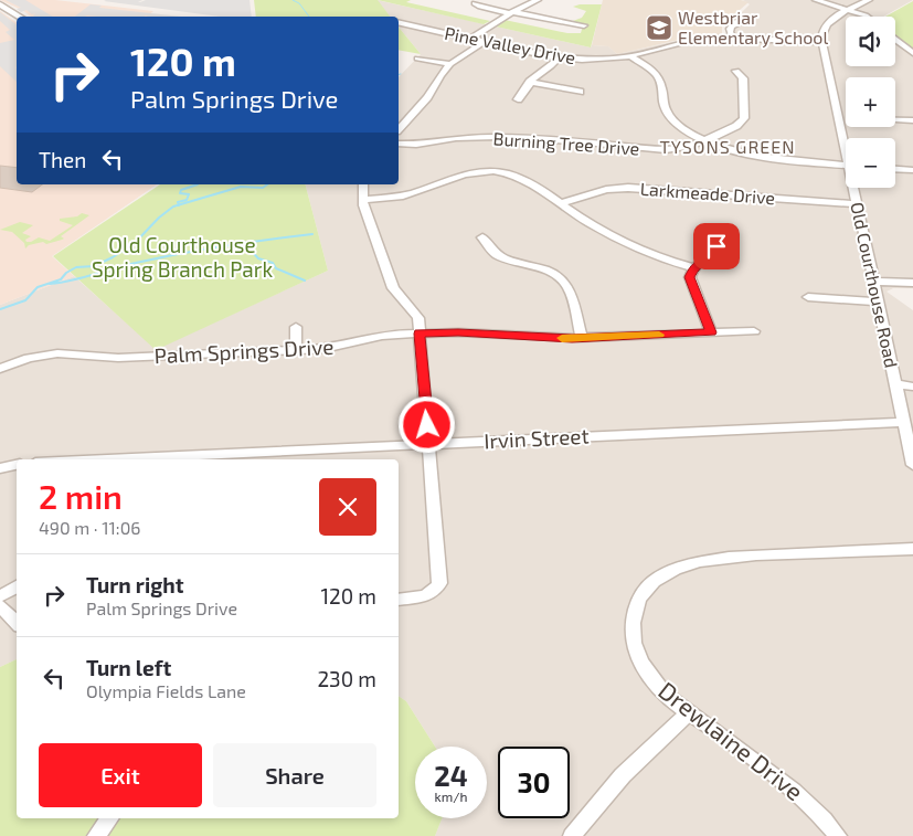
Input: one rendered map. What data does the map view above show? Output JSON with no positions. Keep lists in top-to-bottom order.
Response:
{
  "streets": {
    "street": [
      "Pine Valley Drive",
      "Burning Tree Drive",
      "Larkmeade Drive",
      "Old Courthouse Road",
      "Palm Springs Drive",
      "Irvin Street",
      "Drewlaine Drive"
    ]
  },
  "crossings": [
    ["Pine Valley Drive", "Old Courthouse Road"],
    ["Larkmeade Drive", "Old Courthouse Road"],
    ["Old Courthouse Road", "Irvin Street"]
  ],
  "districts": ["TYSONS GREEN"],
  "parks": ["Old Courthouse Spring Branch Park"],
  "places": {
    "school or university": ["Westbriar Elementary School"]
  },
  "page": {
    "map_buttons": ["+", "−"],
    "turn": ["120 m", "Palm Springs Drive"],
    "then": "Then",
    "heading": ["2 min", "490 m · 11:06"],
    "list": [
      {
        "name": "Turn right",
        "note": "Palm Springs Drive",
        "value": "120 m"
      },
      {
        "name": "Turn left",
        "note": "Olympia Fields Lane",
        "value": "230 m"
      }
    ],
    "buttons": ["Exit", "Share"],
    "speed": "24 km/h",
    "limit": "30"
  }
}
